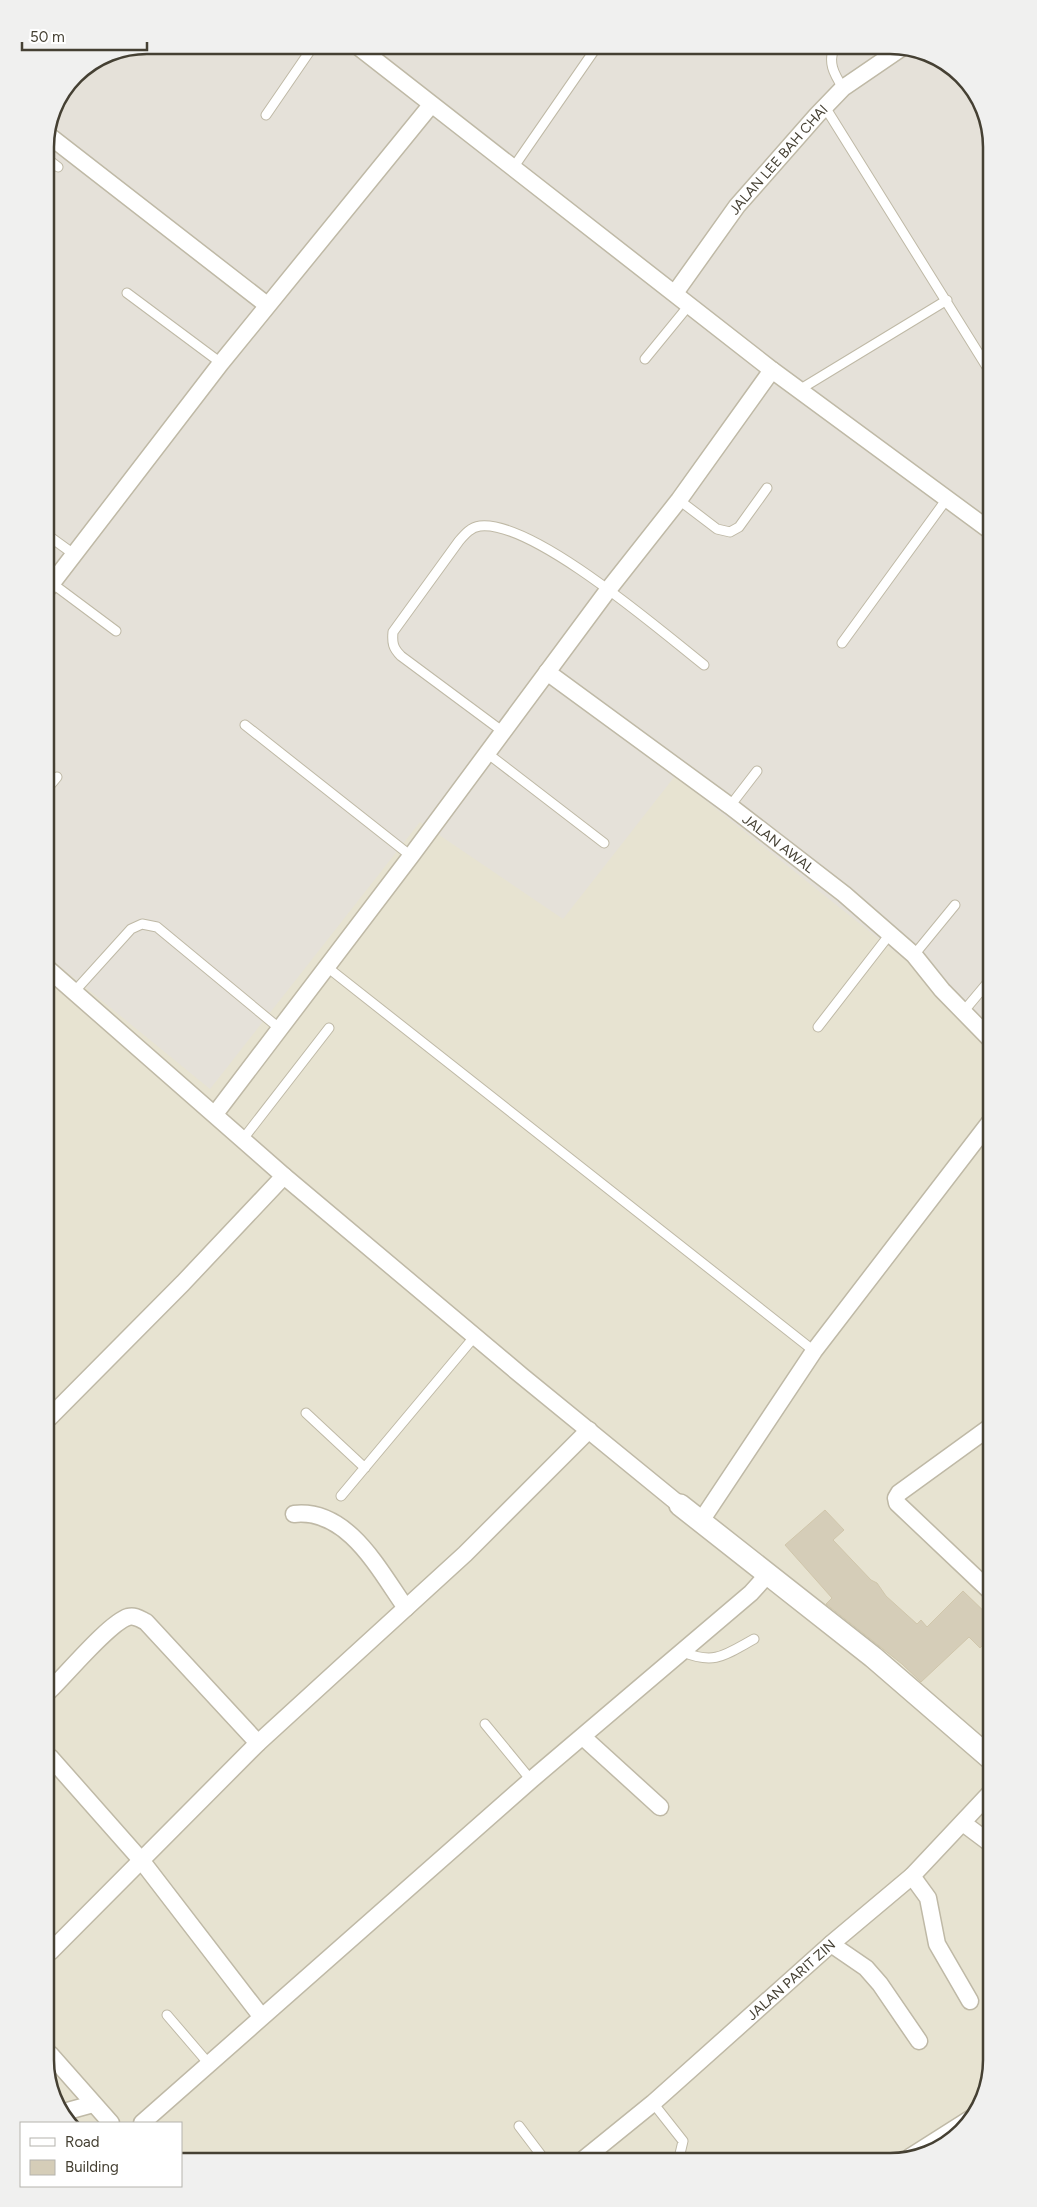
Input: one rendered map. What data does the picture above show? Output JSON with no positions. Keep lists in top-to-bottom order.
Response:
{
  "streets": {
    "street": ["JALAN LEE BAH CHAI", "JALAN AWAL", "JALAN PARIT ZIN"]
  },
  "legend": ["Road", "Building"],
  "scale_bar": "50 m"
}
